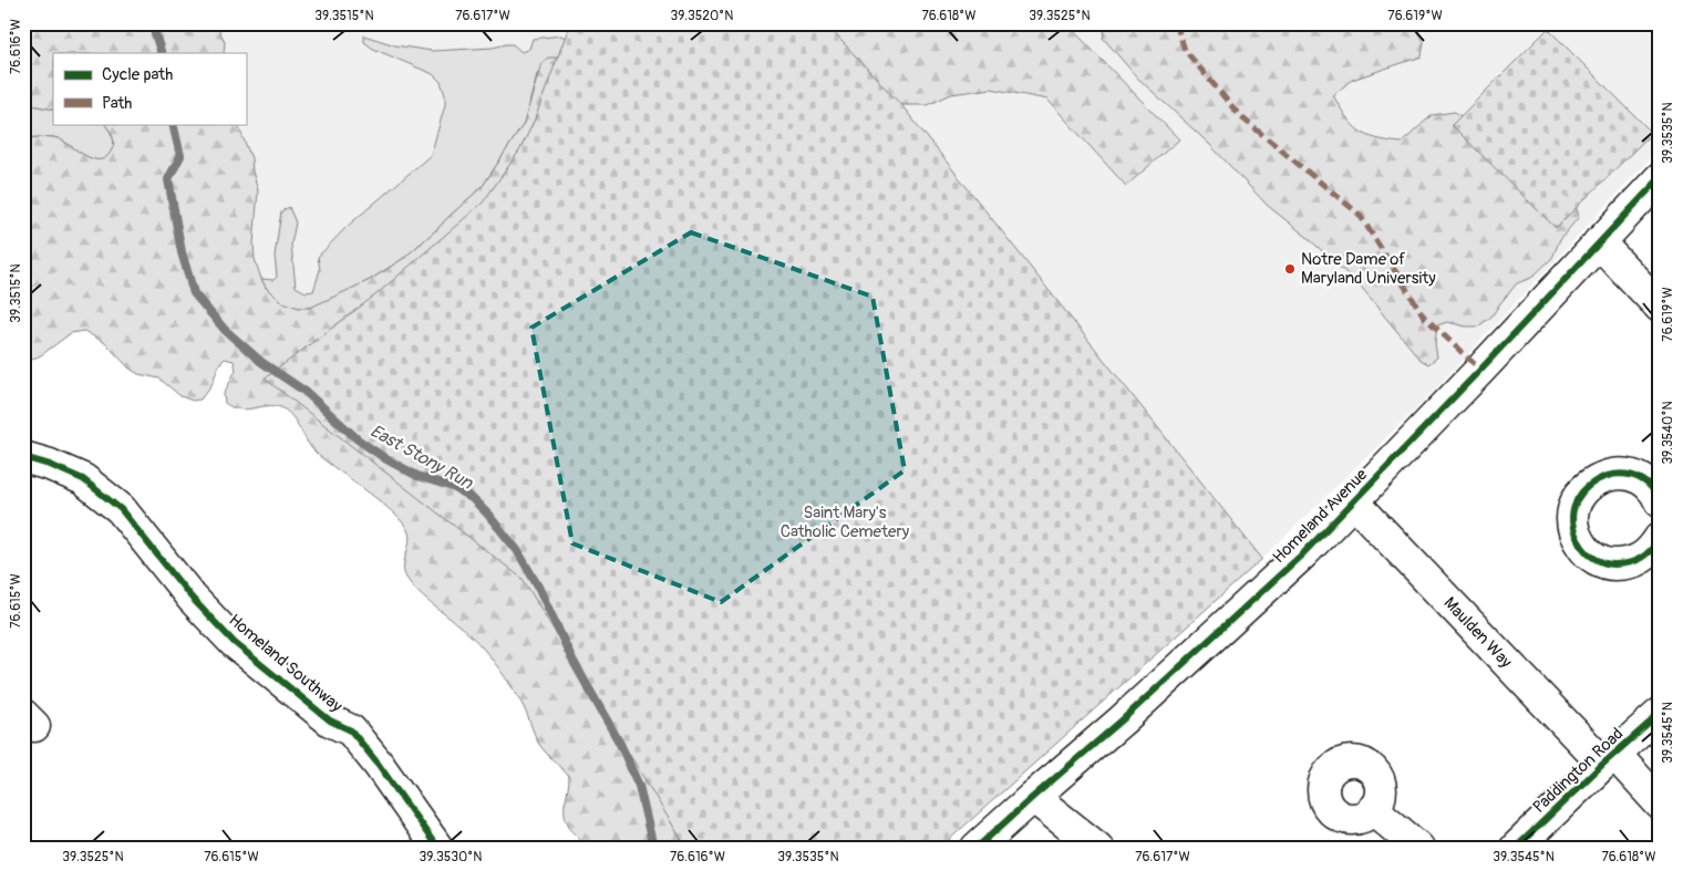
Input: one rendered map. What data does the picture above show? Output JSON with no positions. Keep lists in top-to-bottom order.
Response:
{
  "streets": {
    "street": [
      "Homeland Avenue",
      "Maulden Way",
      "Homeland Southway",
      "Paddington Road"
    ]
  },
  "crossings": [
    ["Homeland Avenue", "Maulden Way"],
    ["Maulden Way", "Paddington Road"]
  ],
  "water": ["East Stony Run"],
  "parks": ["Saint Mary's Catholic Cemetery"],
  "places": ["Notre Dame of Maryland University"],
  "legend": ["Cycle path", "Path"],
  "coordinates": [
    "39.3515°N",
    "76.617°W",
    "39.3520°N",
    "76.618°W",
    "39.3525°N",
    "76.619°W",
    "76.616°W",
    "39.3535°N",
    "39.3540°N",
    "76.615°W",
    "39.3545°N",
    "39.3530°N"
  ]
}
